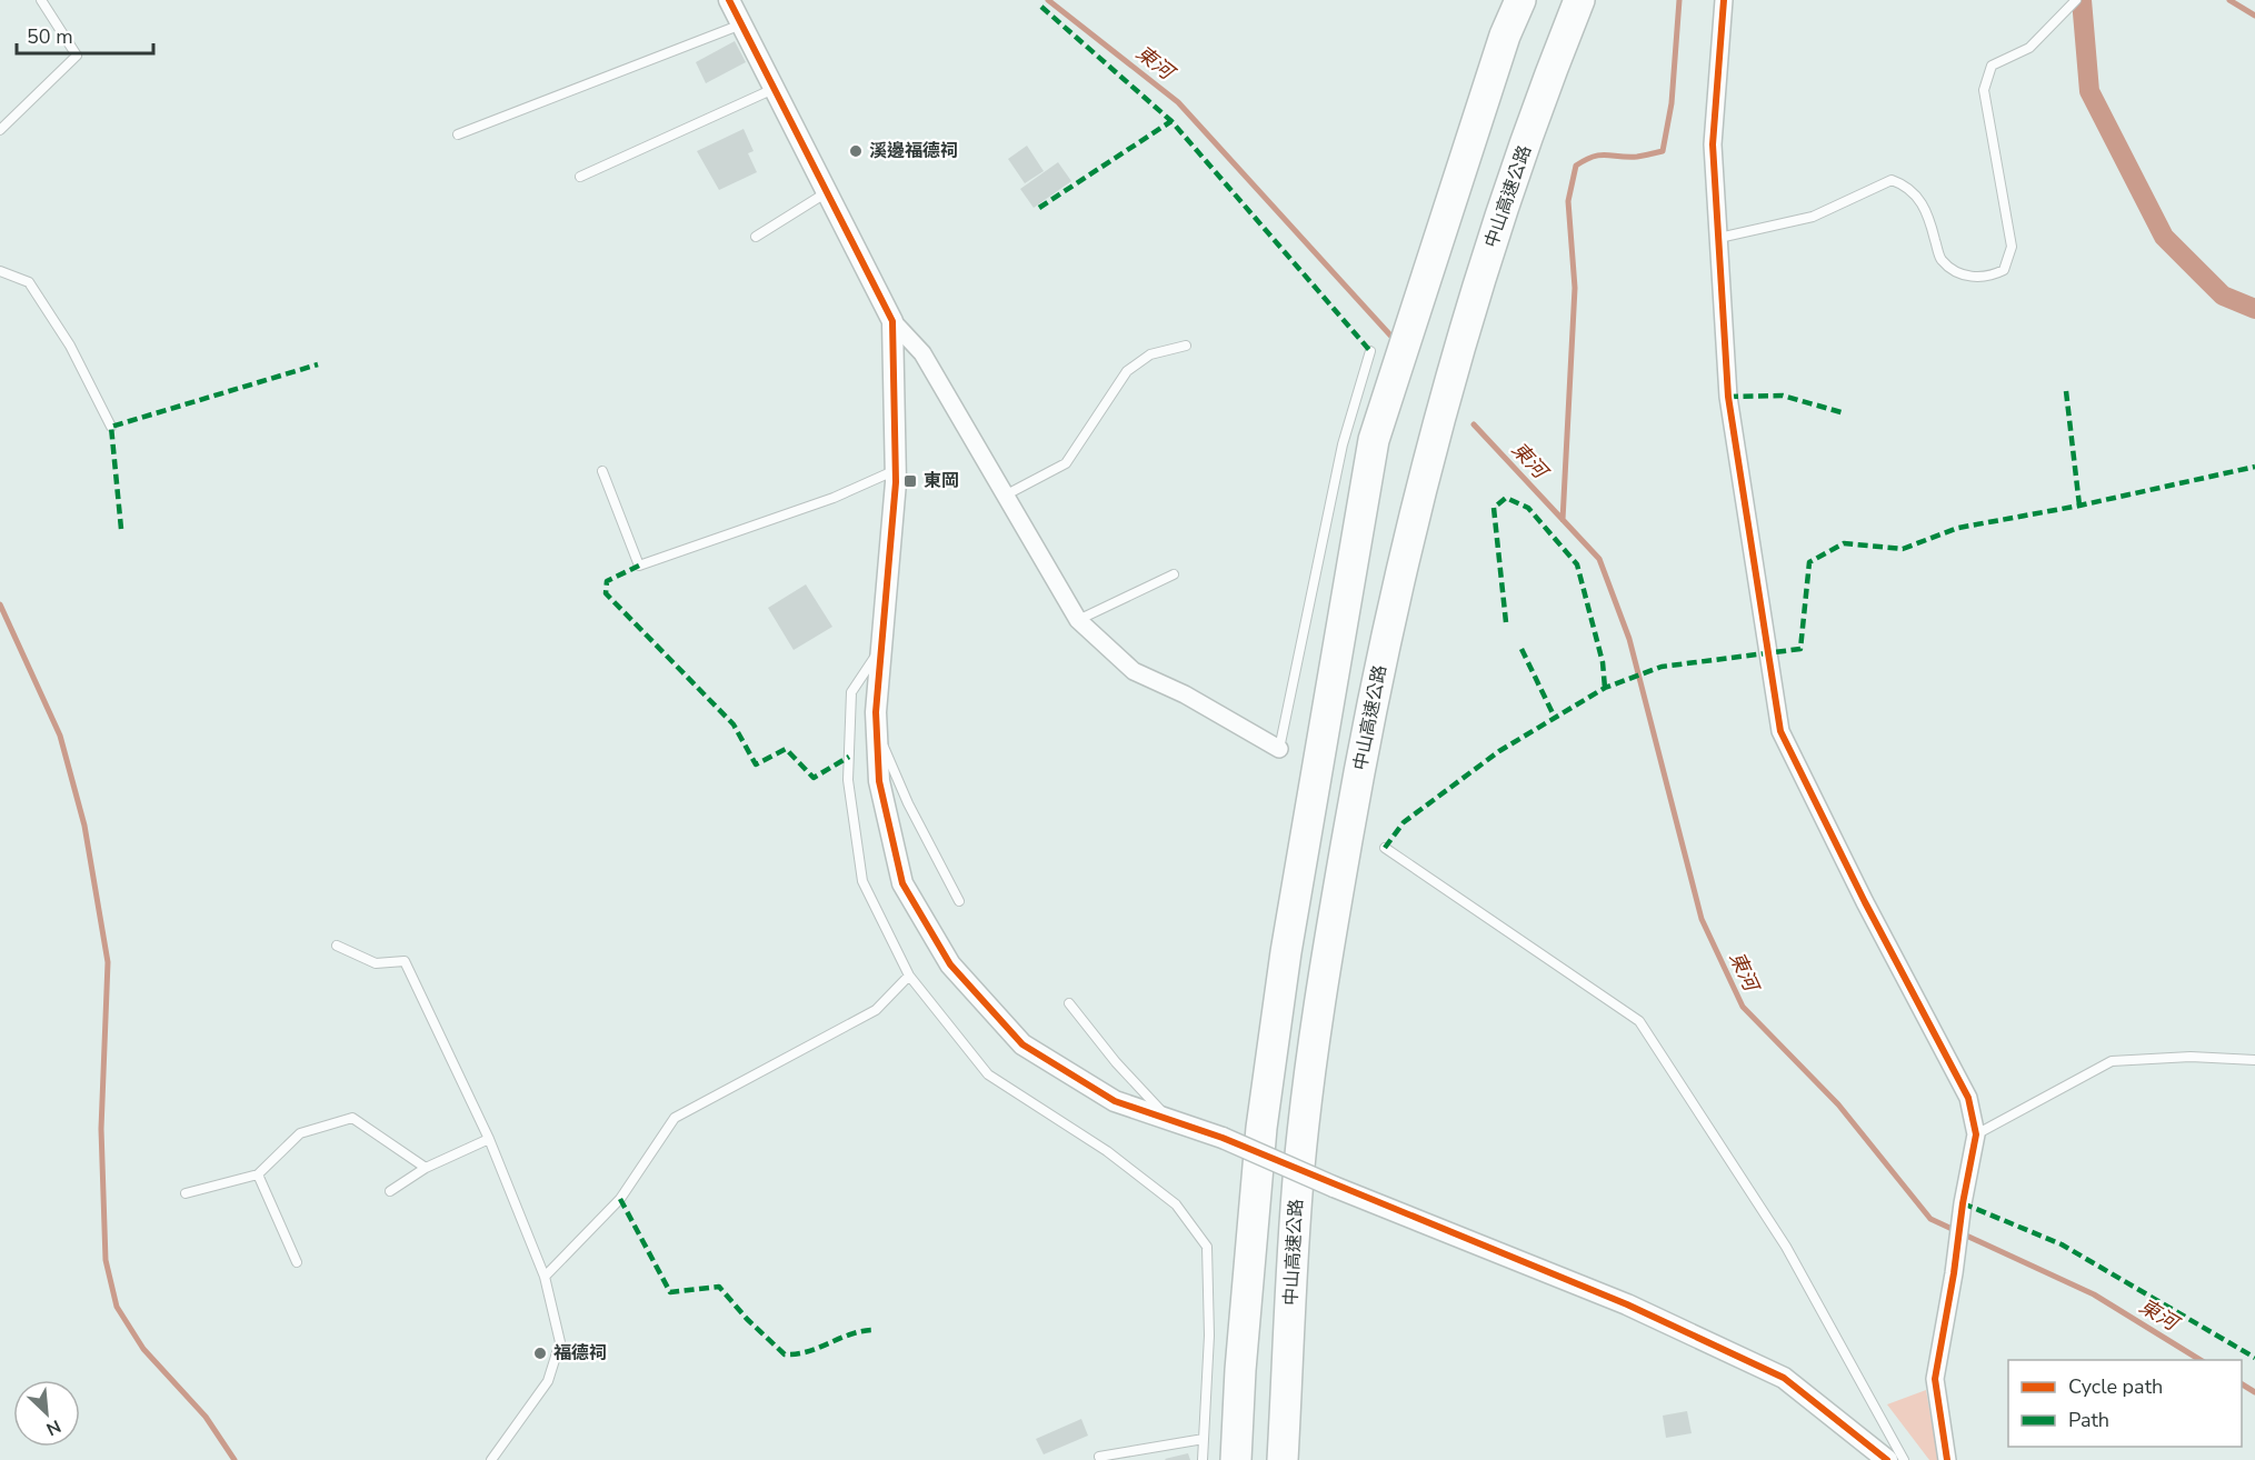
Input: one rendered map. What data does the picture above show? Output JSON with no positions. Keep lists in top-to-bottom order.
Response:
{
  "streets": {
    "highway": ["中山高速公路"]
  },
  "water": ["東河"],
  "places": {
    "other": ["溪邊福德祠", "福德祠"],
    "transit": ["東岡"]
  },
  "legend": ["Cycle path", "Path"],
  "scale_bar": "50 m",
  "north": "bottom right"
}
